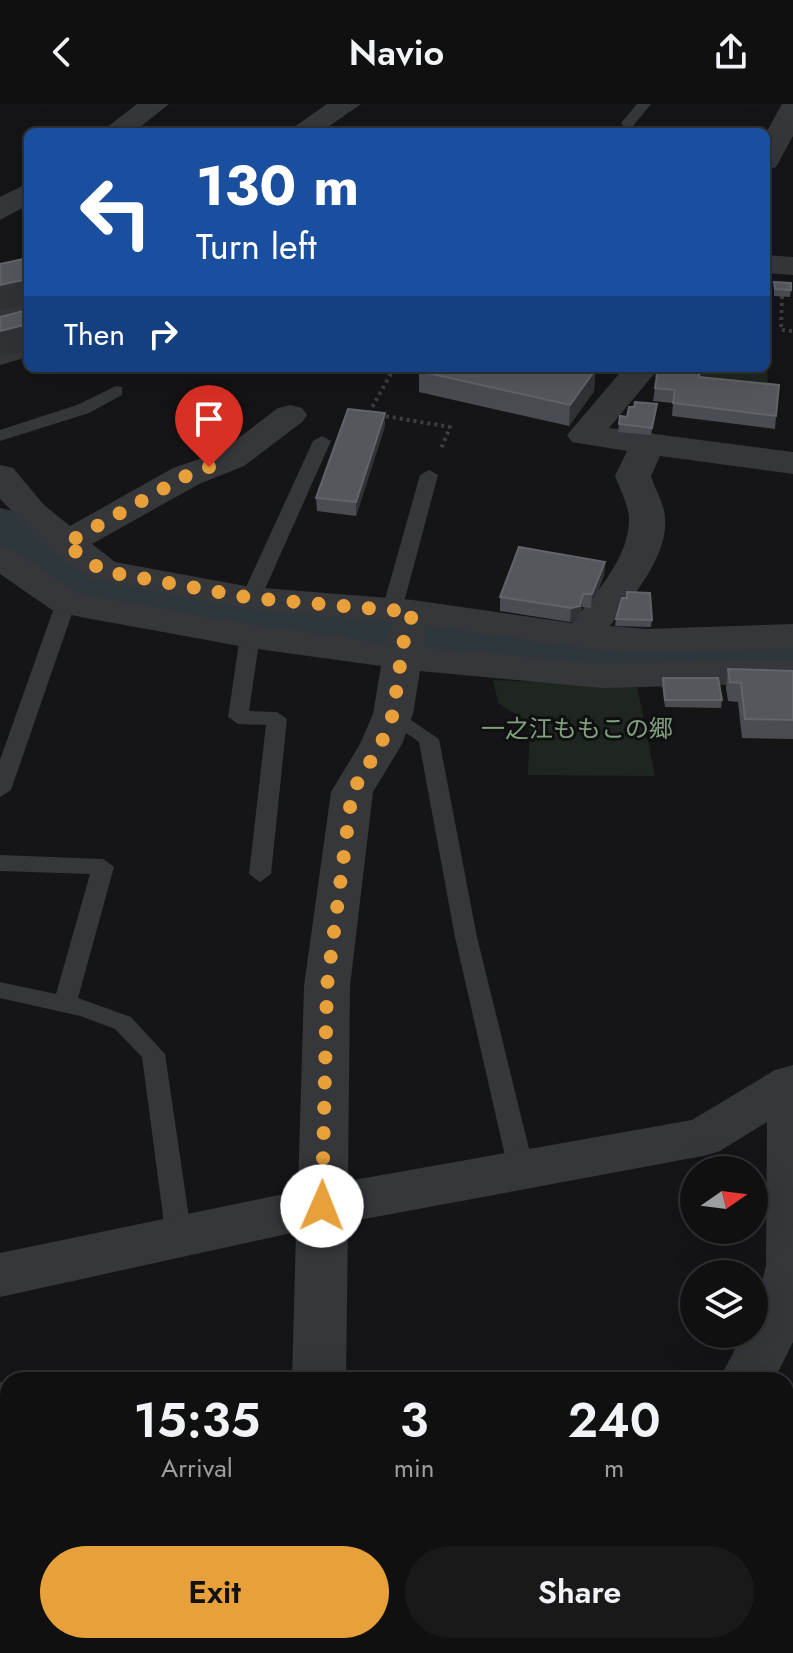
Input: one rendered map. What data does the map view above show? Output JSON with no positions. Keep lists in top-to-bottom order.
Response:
{
  "parks": ["一之江ももこの郷"],
  "north": "right",
  "page": {
    "header": "Navio",
    "turn": ["130 m", "Turn left"],
    "then": "Then",
    "eta": [
      "15:35",
      "Arrival",
      "3",
      "min",
      "240",
      "m"
    ],
    "buttons": ["Exit", "Share"]
  }
}
